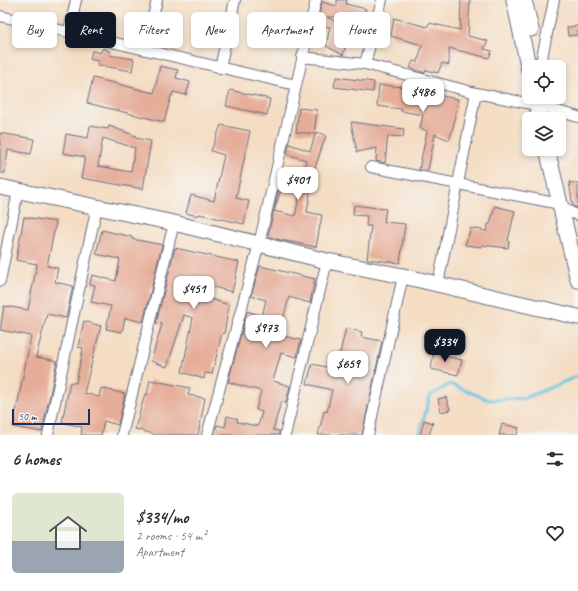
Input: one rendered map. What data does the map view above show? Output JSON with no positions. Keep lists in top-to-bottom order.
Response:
{
  "scale_bar": "50 m",
  "page": {
    "chip": [
      "Buy",
      "Rent",
      "Filters",
      "New",
      "Apartment",
      "House"
    ],
    "price": [
      "$486",
      "$401",
      "$451",
      "$973",
      "$334",
      "$659"
    ],
    "scale": "50 m",
    "heading": "6 homes",
    "list": [
      {
        "name": "$334/mo",
        "note": "2 rooms · 54 m² · Apartment"
      }
    ]
  }
}
